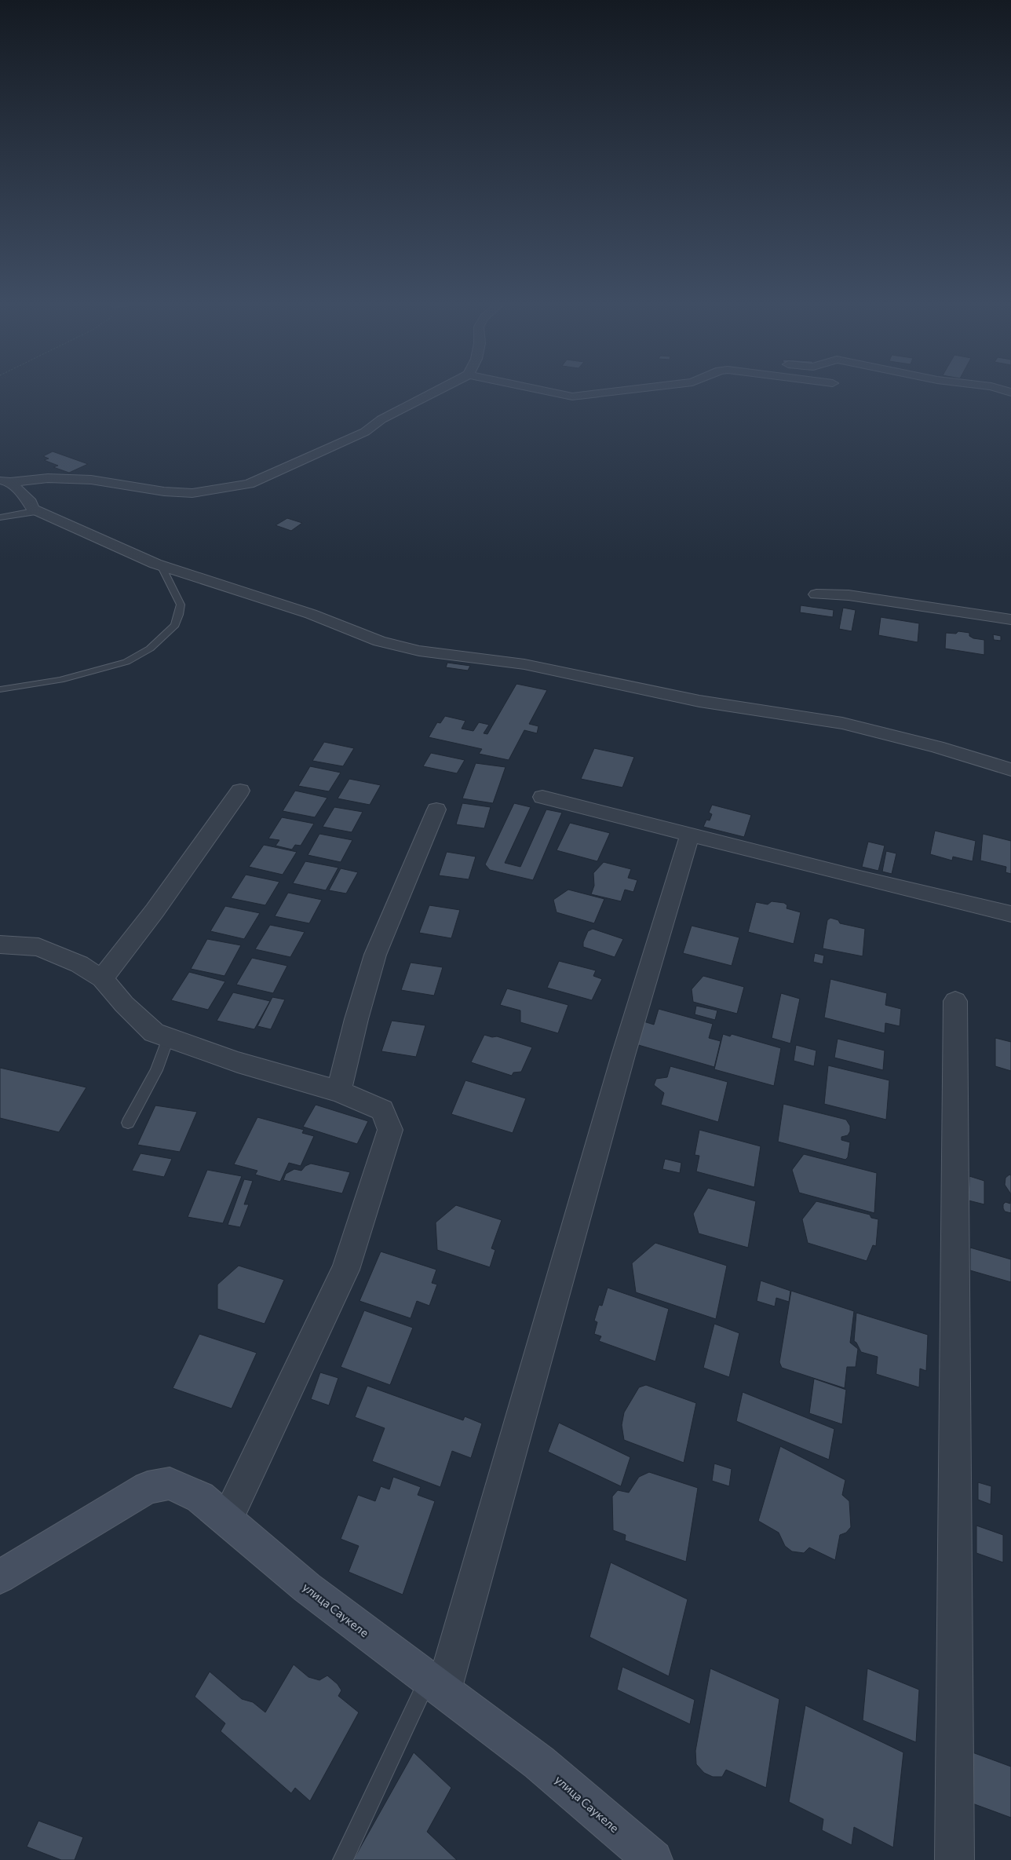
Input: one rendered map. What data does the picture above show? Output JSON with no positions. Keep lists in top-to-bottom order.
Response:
{
  "streets": {
    "street": ["улица Саукеле"]
  }
}
